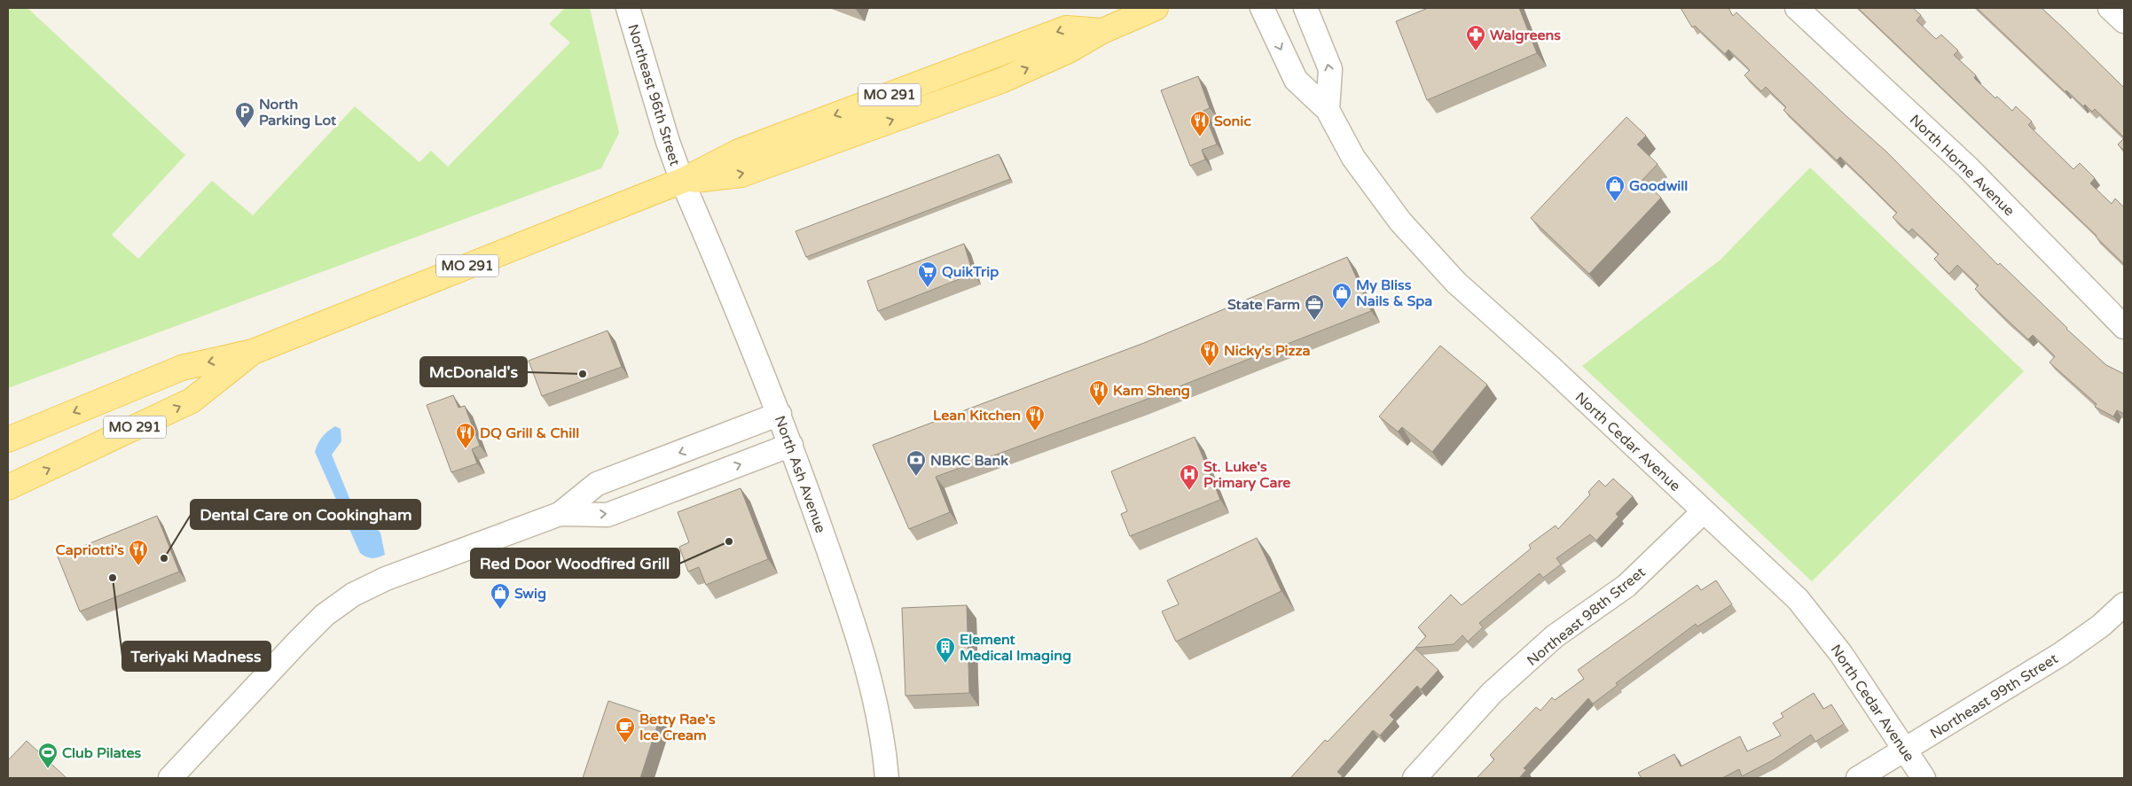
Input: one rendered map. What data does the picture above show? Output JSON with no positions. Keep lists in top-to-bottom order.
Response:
{
  "streets": {
    "main road": ["MO 291"],
    "street": [
      "Northeast 96th Street",
      "North Horne Avenue",
      "North Cedar Avenue",
      "North Ash Avenue",
      "Northeast 98th Street",
      "Northeast 99th Street"
    ]
  },
  "crossings": [
    ["Northeast 96th Street", "MO 291"],
    ["Northeast 96th Street", "North Ash Avenue"],
    ["MO 291", "North Ash Avenue"],
    ["North Cedar Avenue", "Northeast 98th Street"],
    ["North Cedar Avenue", "Northeast 99th Street"]
  ],
  "places": {
    "pharmacy": ["Walgreens"],
    "parking": ["North Parking Lot"],
    "restaurant": [
      "Sonic",
      "Nicky's Pizza",
      "Kam Sheng",
      "Lean Kitchen",
      "DQ Grill & Chill",
      "Capriotti's"
    ],
    "shop": ["Goodwill", "My Bliss Nails & Spa", "Swig"],
    "supermarket": ["QuikTrip"],
    "office": ["State Farm"],
    "other": [
      "McDonald's",
      "Red Door Woodfired Grill",
      "Dental Care on Cookingham",
      "Teriyaki Madness"
    ],
    "bank": ["NBKC Bank"],
    "hospital": ["St. Luke's Primary Care"],
    "building": ["Element Medical Imaging"],
    "cafe": ["Betty Rae's Ice Cream"],
    "sports": ["Club Pilates"]
  }
}
